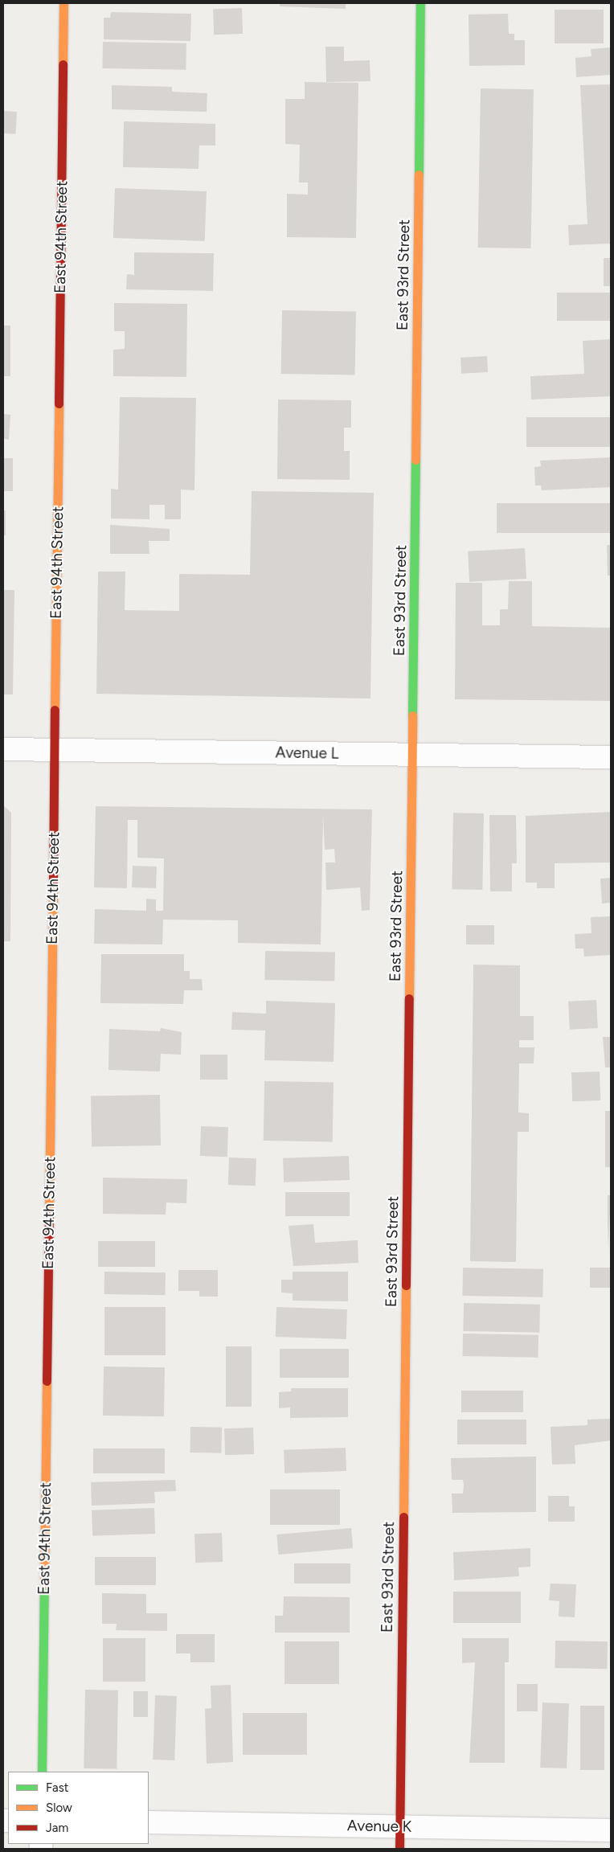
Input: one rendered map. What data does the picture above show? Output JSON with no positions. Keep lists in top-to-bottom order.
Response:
{
  "streets": {
    "street": [
      "East 94th Street",
      "East 93rd Street",
      "Avenue L",
      "Avenue K"
    ]
  },
  "crossings": [
    ["East 94th Street", "Avenue L"],
    ["East 93rd Street", "Avenue L"],
    ["East 93rd Street", "Avenue K"]
  ],
  "legend": ["Fast", "Slow", "Jam"]
}
